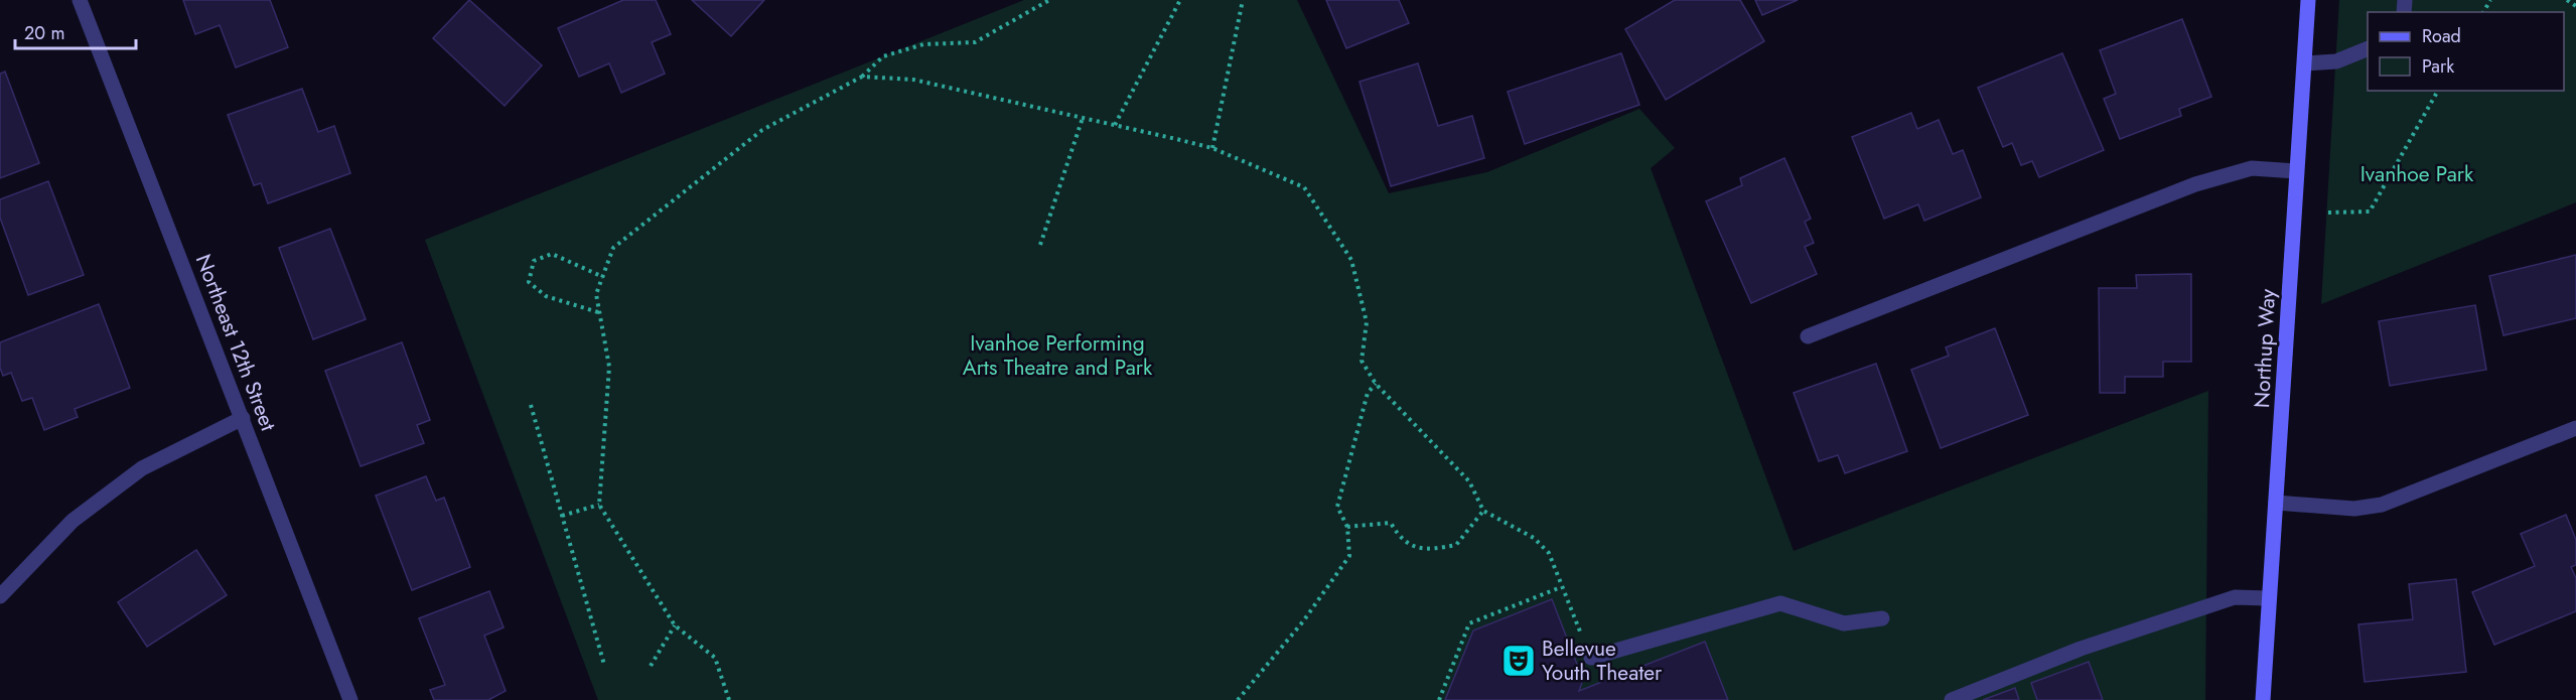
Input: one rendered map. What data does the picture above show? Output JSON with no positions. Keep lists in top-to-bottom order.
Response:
{
  "streets": {
    "street": ["Northeast 12th Street", "Northup Way"]
  },
  "parks": ["Ivanhoe Park", "Ivanhoe Performing Arts Theatre and Park"],
  "places": {
    "theatre": ["Bellevue Youth Theater"]
  },
  "legend": ["Road", "Park"],
  "scale_bar": "20 m"
}
